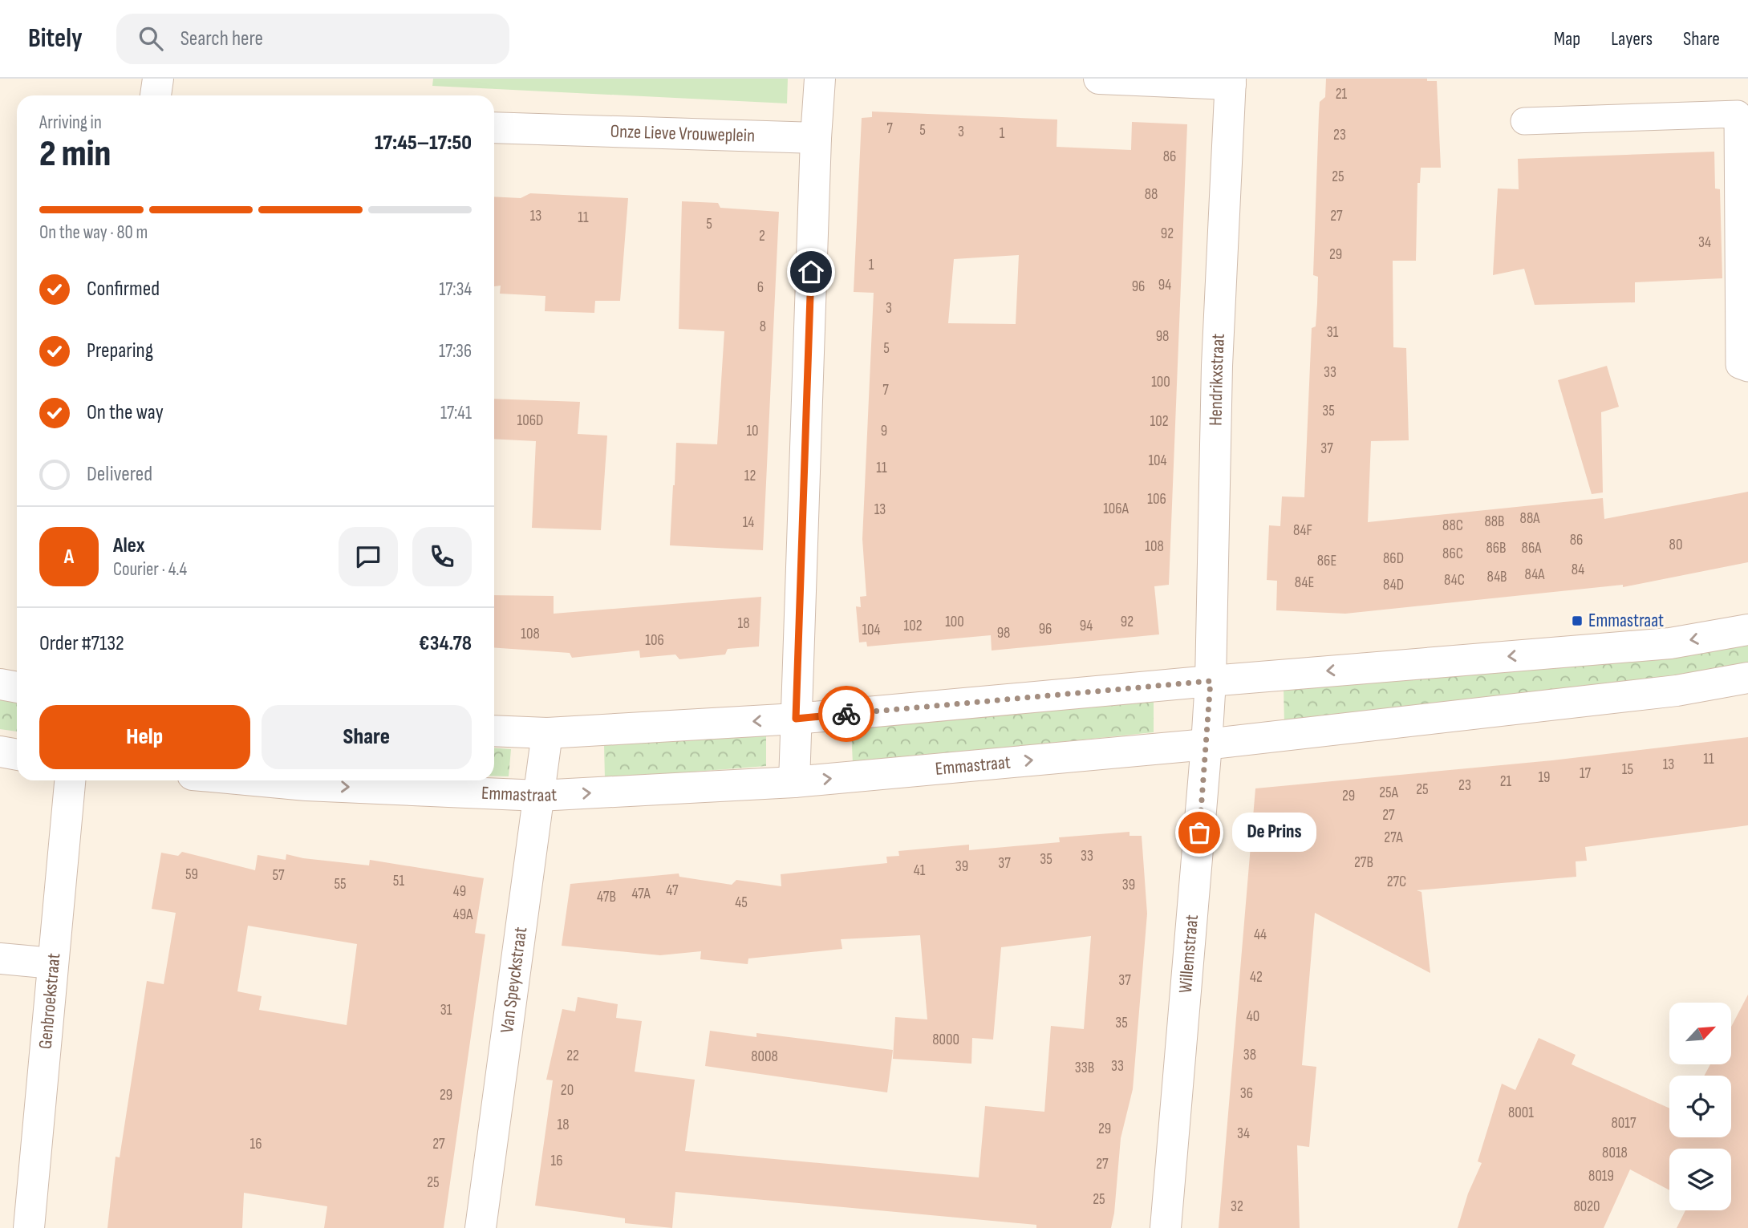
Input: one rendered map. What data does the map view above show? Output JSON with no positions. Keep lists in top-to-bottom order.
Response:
{
  "streets": {
    "street": [
      "Onze Lieve Vrouweplein",
      "Hendrikxstraat",
      "Emmastraat",
      "Willemstraat",
      "Van Speyckstraat",
      "Genbroekstraat"
    ]
  },
  "crossings": [
    ["Hendrikxstraat", "Willemstraat"],
    ["Emmastraat", "Willemstraat"],
    ["Emmastraat", "Van Speyckstraat"]
  ],
  "places": {
    "transit": ["Emmastraat"],
    "other": ["De Prins"]
  },
  "house_numbers": [
    "21",
    "7",
    "5",
    "3",
    "1",
    "23",
    "86",
    "25",
    "88",
    "13",
    "27",
    "11",
    "5",
    "92",
    "2",
    "34",
    "29",
    "1",
    "94",
    "96",
    "6",
    "3",
    "8",
    "31",
    "98",
    "5",
    "33",
    "100",
    "7",
    "35",
    "106D",
    "102",
    "10",
    "9",
    "37",
    "104",
    "11",
    "12",
    "106",
    "106A",
    "13",
    "88A",
    "88B",
    "14",
    "88C",
    "84F",
    "86",
    "80",
    "108",
    "86B",
    "86A",
    "86C",
    "86D",
    "86E",
    "84",
    "84A",
    "84B",
    "84C",
    "84E",
    "84D",
    "100",
    "92",
    "18",
    "102",
    "94",
    "96",
    "104",
    "98",
    "108",
    "106",
    "11",
    "13",
    "15",
    "17",
    "19",
    "21",
    "23",
    "25",
    "25A",
    "29",
    "27",
    "27A",
    "33",
    "35",
    "27B",
    "37",
    "39",
    "41",
    "59",
    "57",
    "51",
    "27C",
    "55",
    "39",
    "47",
    "49",
    "47A",
    "47B",
    "45",
    "49A",
    "44",
    "42",
    "37",
    "31",
    "40",
    "35",
    "8000",
    "38",
    "22",
    "8008",
    "33",
    "33B",
    "20",
    "36",
    "29",
    "8001",
    "8017",
    "18",
    "29",
    "34",
    "16",
    "27",
    "8018",
    "16",
    "27",
    "8019",
    "25",
    "25",
    "32",
    "8020"
  ],
  "north": "top right",
  "page": {
    "header": "Bitely",
    "search": "Search here",
    "nav": ["Map", "Layers", "Share"],
    "heading": ["2 min", "Arriving in", "17:45–17:50"],
    "panel": [
      "Alex",
      "Courier · 4.4",
      "Order #7132",
      "€34.78"
    ],
    "bar": "On the way · 80 m",
    "list": [
      ["Confirmed", "17:34"],
      ["Preparing", "17:36"],
      ["On the way", "17:41"],
      "Delivered"
    ],
    "round": "A",
    "buttons": ["Help", "Share"],
    "bubble": "De Prins"
  }
}
